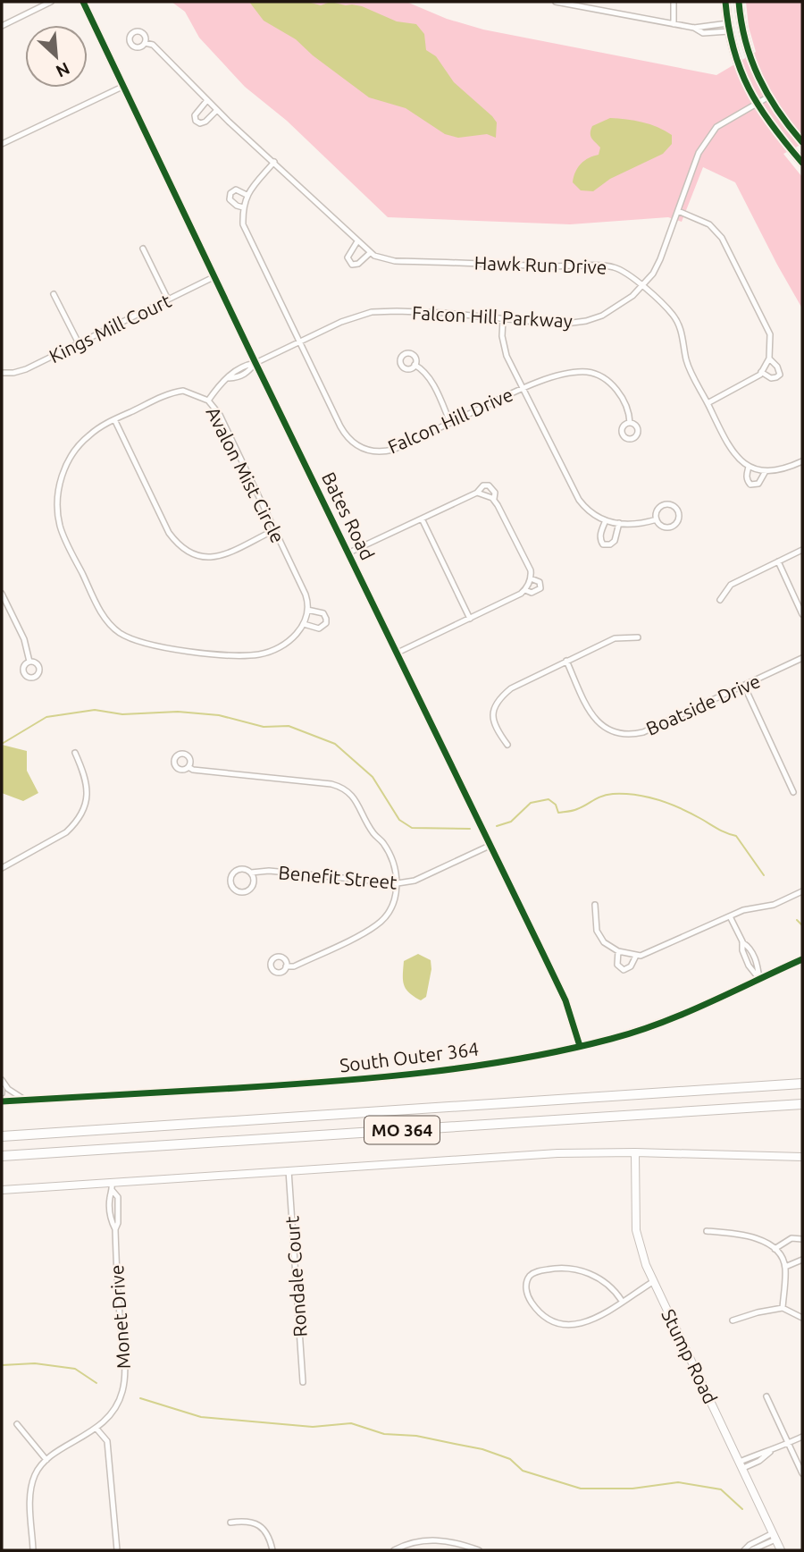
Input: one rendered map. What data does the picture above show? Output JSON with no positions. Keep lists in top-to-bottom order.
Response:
{
  "streets": {
    "highway": ["MO 364"],
    "street": [
      "Hawk Run Drive",
      "Falcon Hill Parkway",
      "Kings Mill Court",
      "Falcon Hill Drive",
      "Avalon Mist Circle",
      "Bates Road",
      "Boatside Drive",
      "Benefit Street",
      "South Outer 364",
      "Rondale Court",
      "Monet Drive",
      "Stump Road"
    ]
  },
  "crossings": [
    ["Hawk Run Drive", "Falcon Hill Parkway"],
    ["Hawk Run Drive", "Falcon Hill Drive"],
    ["Falcon Hill Parkway", "Falcon Hill Drive"],
    ["Falcon Hill Parkway", "Avalon Mist Circle"],
    ["Falcon Hill Parkway", "Bates Road"],
    ["Kings Mill Court", "Bates Road"],
    ["Bates Road", "Benefit Street"],
    ["Bates Road", "South Outer 364"]
  ],
  "north": "bottom right"
}
